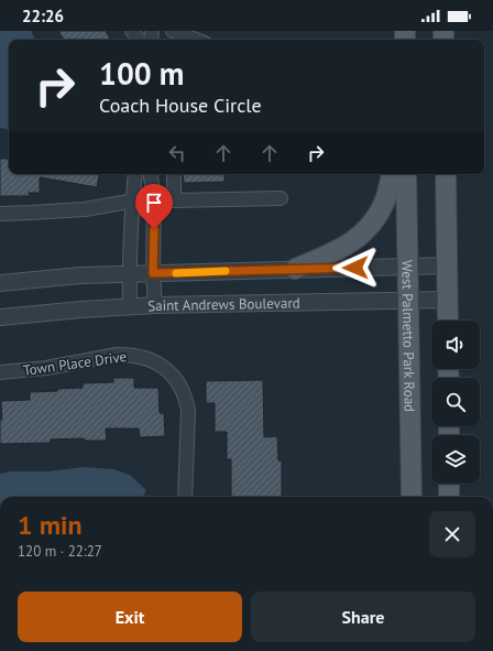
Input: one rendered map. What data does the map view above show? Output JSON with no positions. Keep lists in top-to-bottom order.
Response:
{
  "streets": {
    "main road": ["West Palmetto Park Road"],
    "street": ["Saint Andrews Boulevard", "Town Place Drive"]
  },
  "crossings": [
    ["Saint Andrews Boulevard", "West Palmetto Park Road"]
  ],
  "page": {
    "status": "22:26",
    "turn": ["100 m", "Coach House Circle"],
    "heading": ["1 min", "120 m · 22:27"],
    "buttons": ["Exit", "Share"]
  }
}
